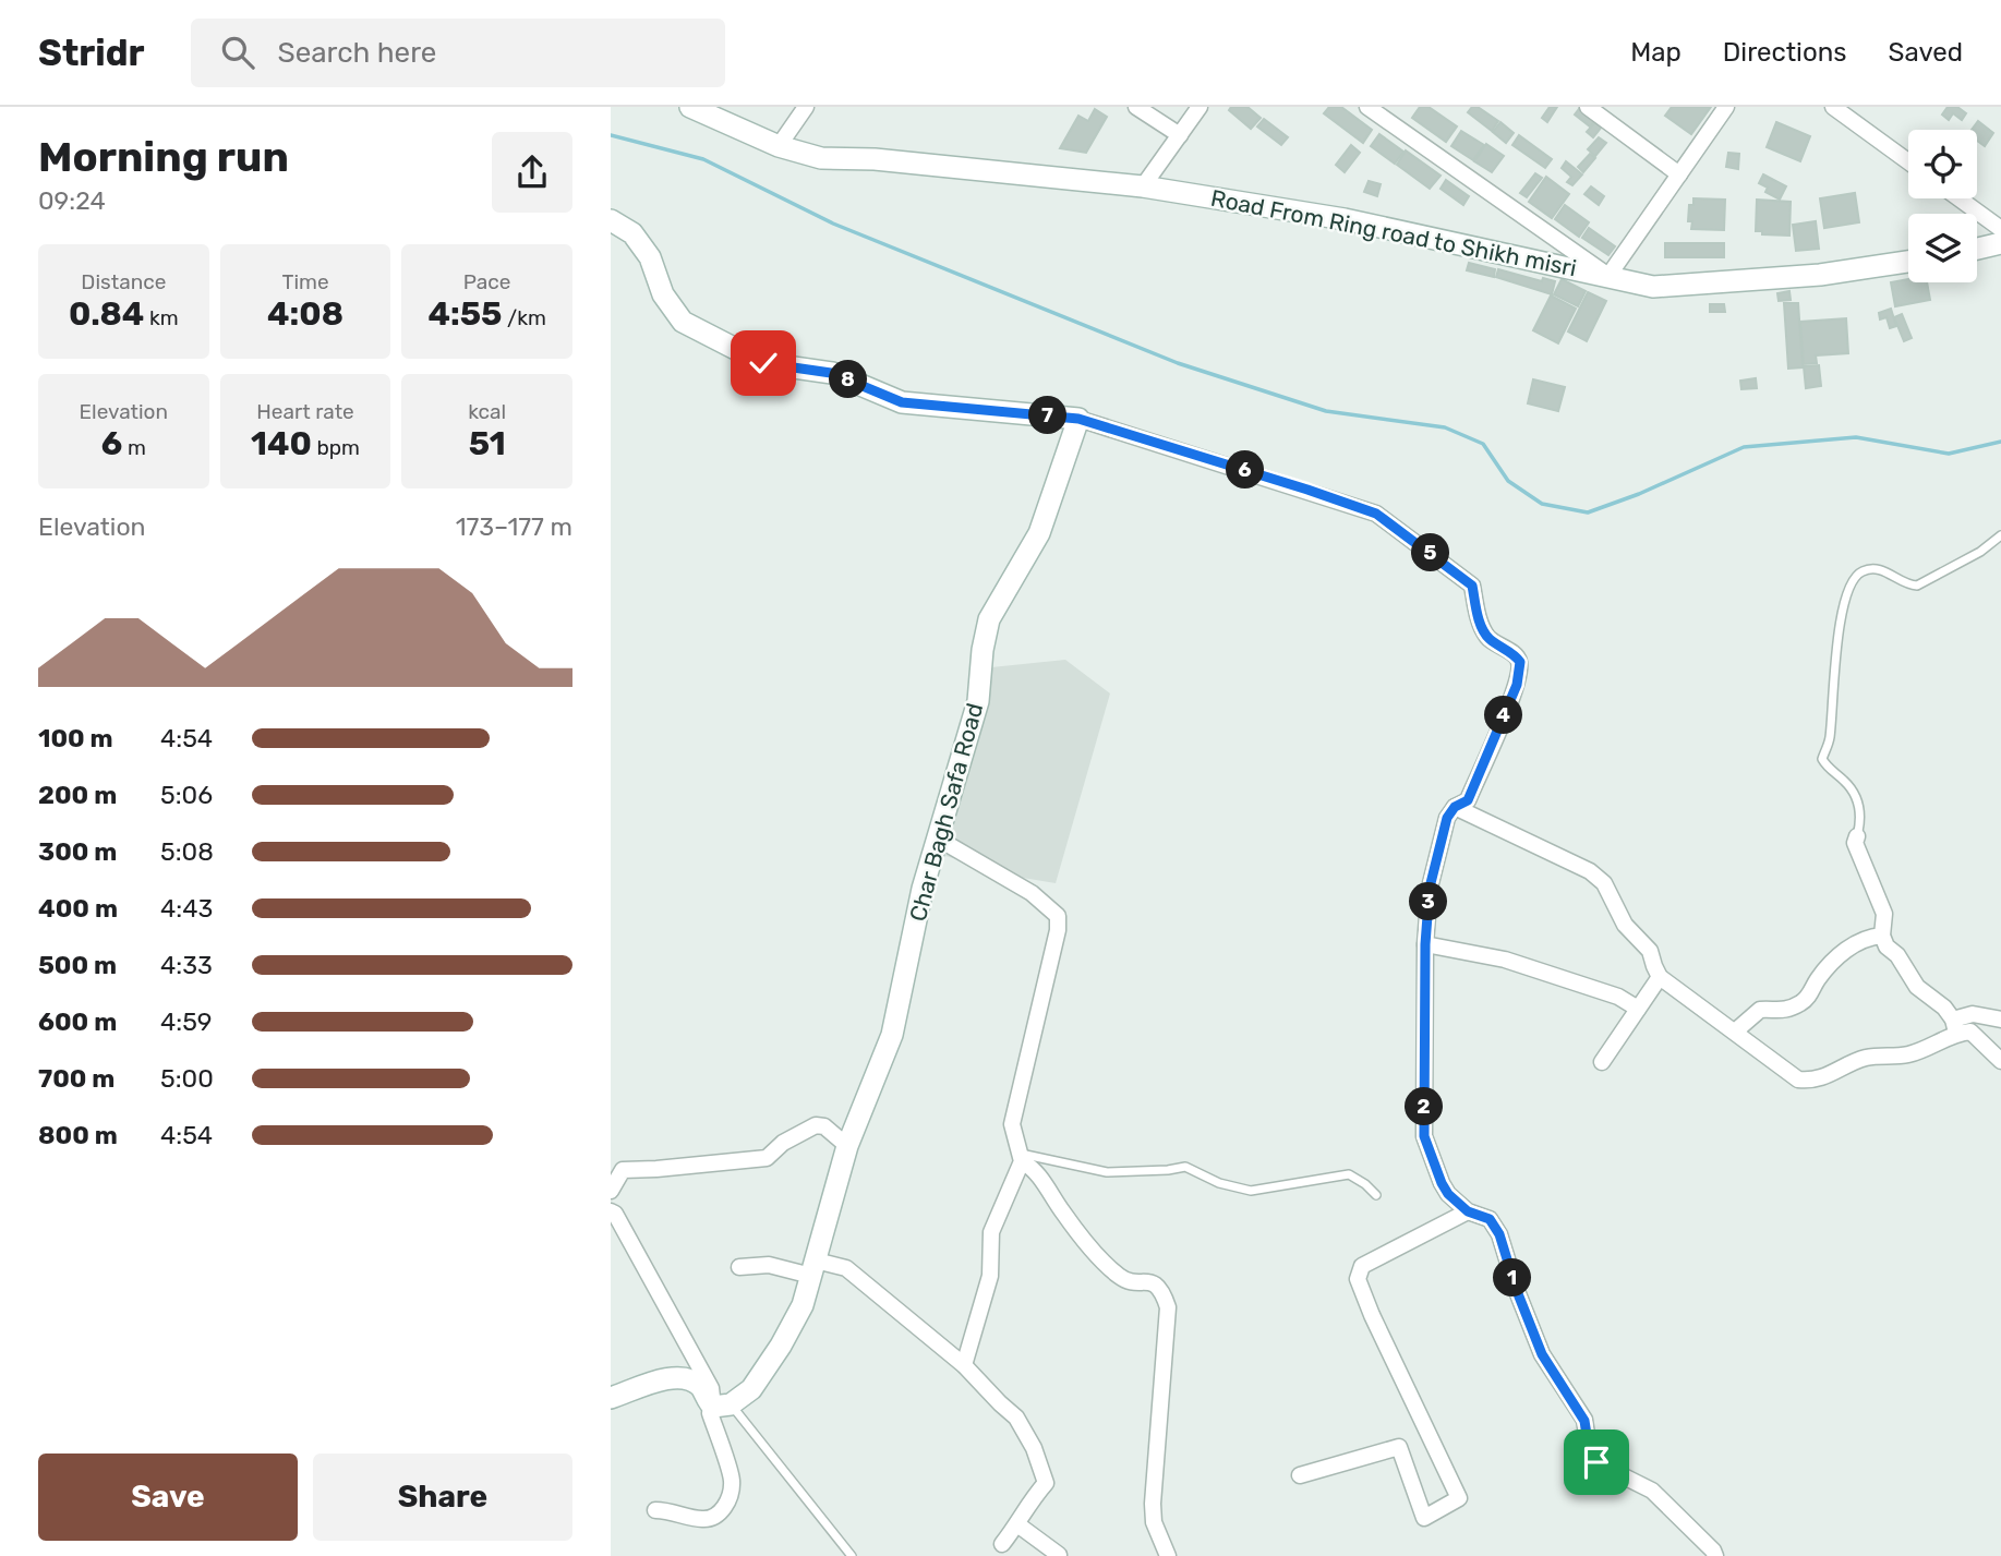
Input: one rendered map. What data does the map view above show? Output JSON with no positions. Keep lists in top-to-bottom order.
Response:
{
  "streets": {
    "street": ["Road From Ring road to Shikh misri", "Char Bagh Safa Road"]
  },
  "page": {
    "header": "Stridr",
    "search": "Search here",
    "nav": ["Map", "Directions", "Saved"],
    "heading": ["Morning run", "09:24"],
    "stats": [
      ["Distance", "0.84 km"],
      ["Time", "4:08"],
      ["Pace", "4:55 /km"],
      ["Elevation", "6 m"],
      ["Heart rate", "140 bpm"],
      ["kcal", "51"]
    ],
    "pins": [
      "8",
      "7",
      "6",
      "5",
      "4",
      "3",
      "2",
      "1"
    ],
    "chart": ["Elevation", "173–177 m"],
    "list": [
      {
        "name": "100 m",
        "note": "4:54"
      },
      {
        "name": "200 m",
        "note": "5:06"
      },
      {
        "name": "300 m",
        "note": "5:08"
      },
      {
        "name": "400 m",
        "note": "4:43"
      },
      {
        "name": "500 m",
        "note": "4:33"
      },
      {
        "name": "600 m",
        "note": "4:59"
      },
      {
        "name": "700 m",
        "note": "5:00"
      },
      {
        "name": "800 m",
        "note": "4:54"
      }
    ],
    "buttons": ["Save", "Share"]
  }
}
